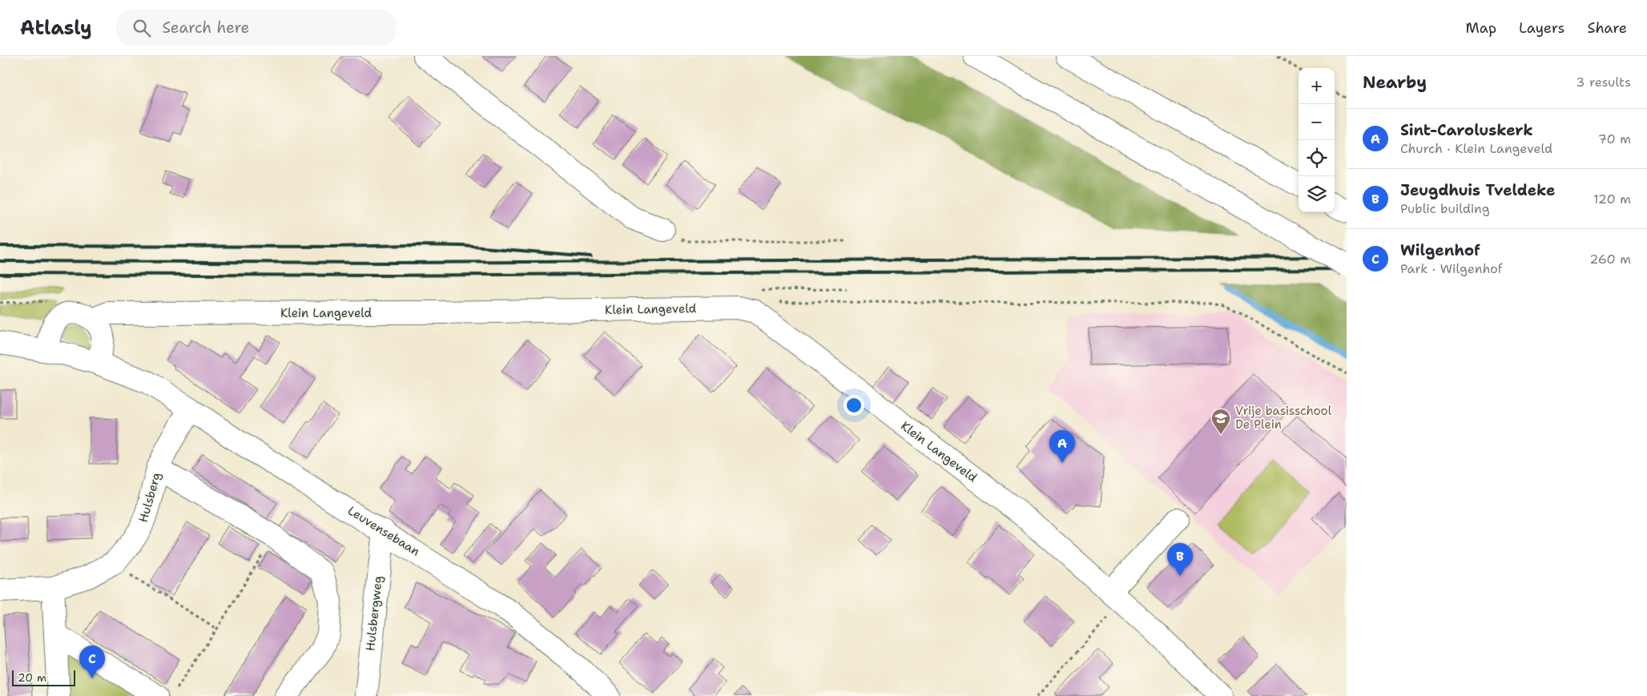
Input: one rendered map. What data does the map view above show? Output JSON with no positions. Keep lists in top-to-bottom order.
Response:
{
  "streets": {
    "main road": [
      "Klein Langeveld",
      "Hulsberg",
      "Leuvensebaan",
      "Hulsbergweg"
    ]
  },
  "crossings": [
    ["Klein Langeveld", "Leuvensebaan"],
    ["Hulsberg", "Leuvensebaan"],
    ["Leuvensebaan", "Hulsbergweg"]
  ],
  "places": {
    "school or university": ["Vrije basisschool De Plein"]
  },
  "scale_bar": "20 m",
  "page": {
    "header": "Atlasly",
    "search": "Search here",
    "nav": ["Map", "Layers", "Share"],
    "heading": ["Nearby", "3 results"],
    "map_buttons": ["+", "−"],
    "list": [
      {
        "mark": "A",
        "name": "Sint-Caroluskerk",
        "note": "Church · Klein Langeveld",
        "value": "70 m"
      },
      {
        "mark": "B",
        "name": "Jeugdhuis Tveldeke",
        "note": "Public building",
        "value": "120 m"
      },
      {
        "mark": "C",
        "name": "Wilgenhof",
        "note": "Park · Wilgenhof",
        "value": "260 m"
      }
    ],
    "pins": ["A", "B", "C"],
    "scale": "20 m"
  }
}
